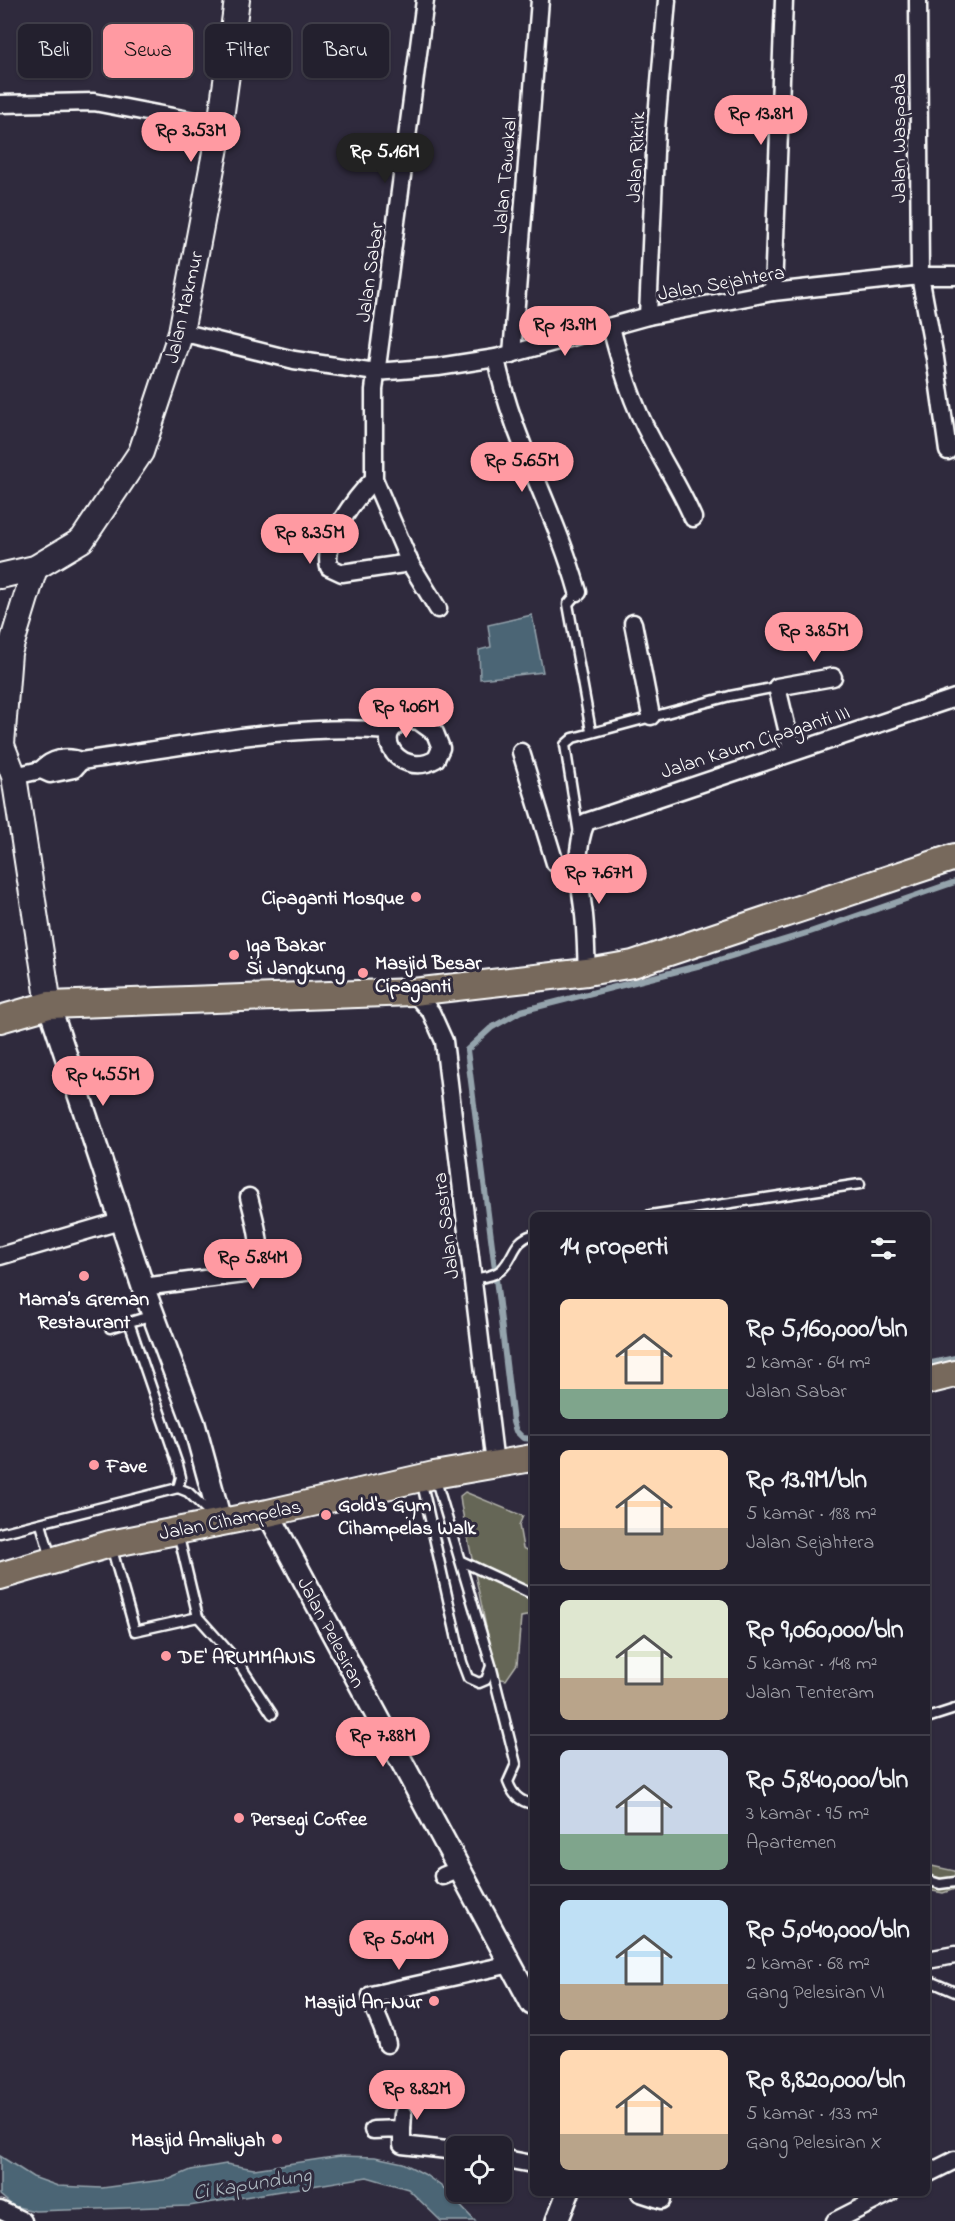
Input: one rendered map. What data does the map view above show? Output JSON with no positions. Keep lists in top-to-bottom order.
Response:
{
  "streets": {
    "main road": ["Jalan Makmur", "Jalan Cihampelas"],
    "street": [
      "Jalan Waspada",
      "Jalan Rikrik",
      "Jalan Tawekal",
      "Jalan Sabar",
      "Jalan Sejahtera",
      "Jalan Kaum Cipaganti III",
      "Jalan Sastra",
      "Jalan Pelesiran"
    ]
  },
  "crossings": [
    ["Jalan Waspada", "Jalan Sejahtera"],
    ["Jalan Rikrik", "Jalan Sejahtera"],
    ["Jalan Tawekal", "Jalan Sejahtera"],
    ["Jalan Sabar", "Jalan Sejahtera"],
    ["Jalan Sejahtera", "Jalan Makmur"],
    ["Jalan Sastra", "Jalan Cihampelas"],
    ["Jalan Cihampelas", "Jalan Pelesiran"]
  ],
  "water": ["Ci Kapundung"],
  "places": [
    "Cipaganti Mosque",
    "Iga Bakar Si Jangkung",
    "Masjid Besar Cipaganti",
    "Mama’s Greman Restaurant",
    "Fave",
    "Gold's Gym Cihampelas Walk",
    "DE' ARUMMANIS",
    "Persegi Coffee",
    "Masjid An-Nur",
    "Masjid Amaliyah"
  ],
  "page": {
    "chip": [
      "Beli",
      "Sewa",
      "Filter",
      "Baru"
    ],
    "price": [
      "Rp 13.8M",
      "Rp 3.53M",
      "Rp 5.16M",
      "Rp 13.9M",
      "Rp 5.65M",
      "Rp 8.35M",
      "Rp 3.85M",
      "Rp 9.06M",
      "Rp 7.67M",
      "Rp 4.55M",
      "Rp 5.84M",
      "Rp 7.88M",
      "Rp 5.04M",
      "Rp 8.82M"
    ],
    "heading": "14 properti",
    "list": [
      {
        "name": "Rp 5,160,000/bln",
        "note": "2 kamar · 64 m² · Jalan Sabar"
      },
      {
        "name": "Rp 13.9M/bln",
        "note": "5 kamar · 188 m² · Jalan Sejahtera"
      },
      {
        "name": "Rp 9,060,000/bln",
        "note": "5 kamar · 148 m² · Jalan Tenteram"
      },
      {
        "name": "Rp 5,840,000/bln",
        "note": "3 kamar · 95 m² · Apartemen"
      },
      {
        "name": "Rp 5,040,000/bln",
        "note": "2 kamar · 68 m² · Gang Pelesiran VI"
      },
      {
        "name": "Rp 8,820,000/bln",
        "note": "5 kamar · 133 m² · Gang Pelesiran X"
      }
    ]
  }
}
